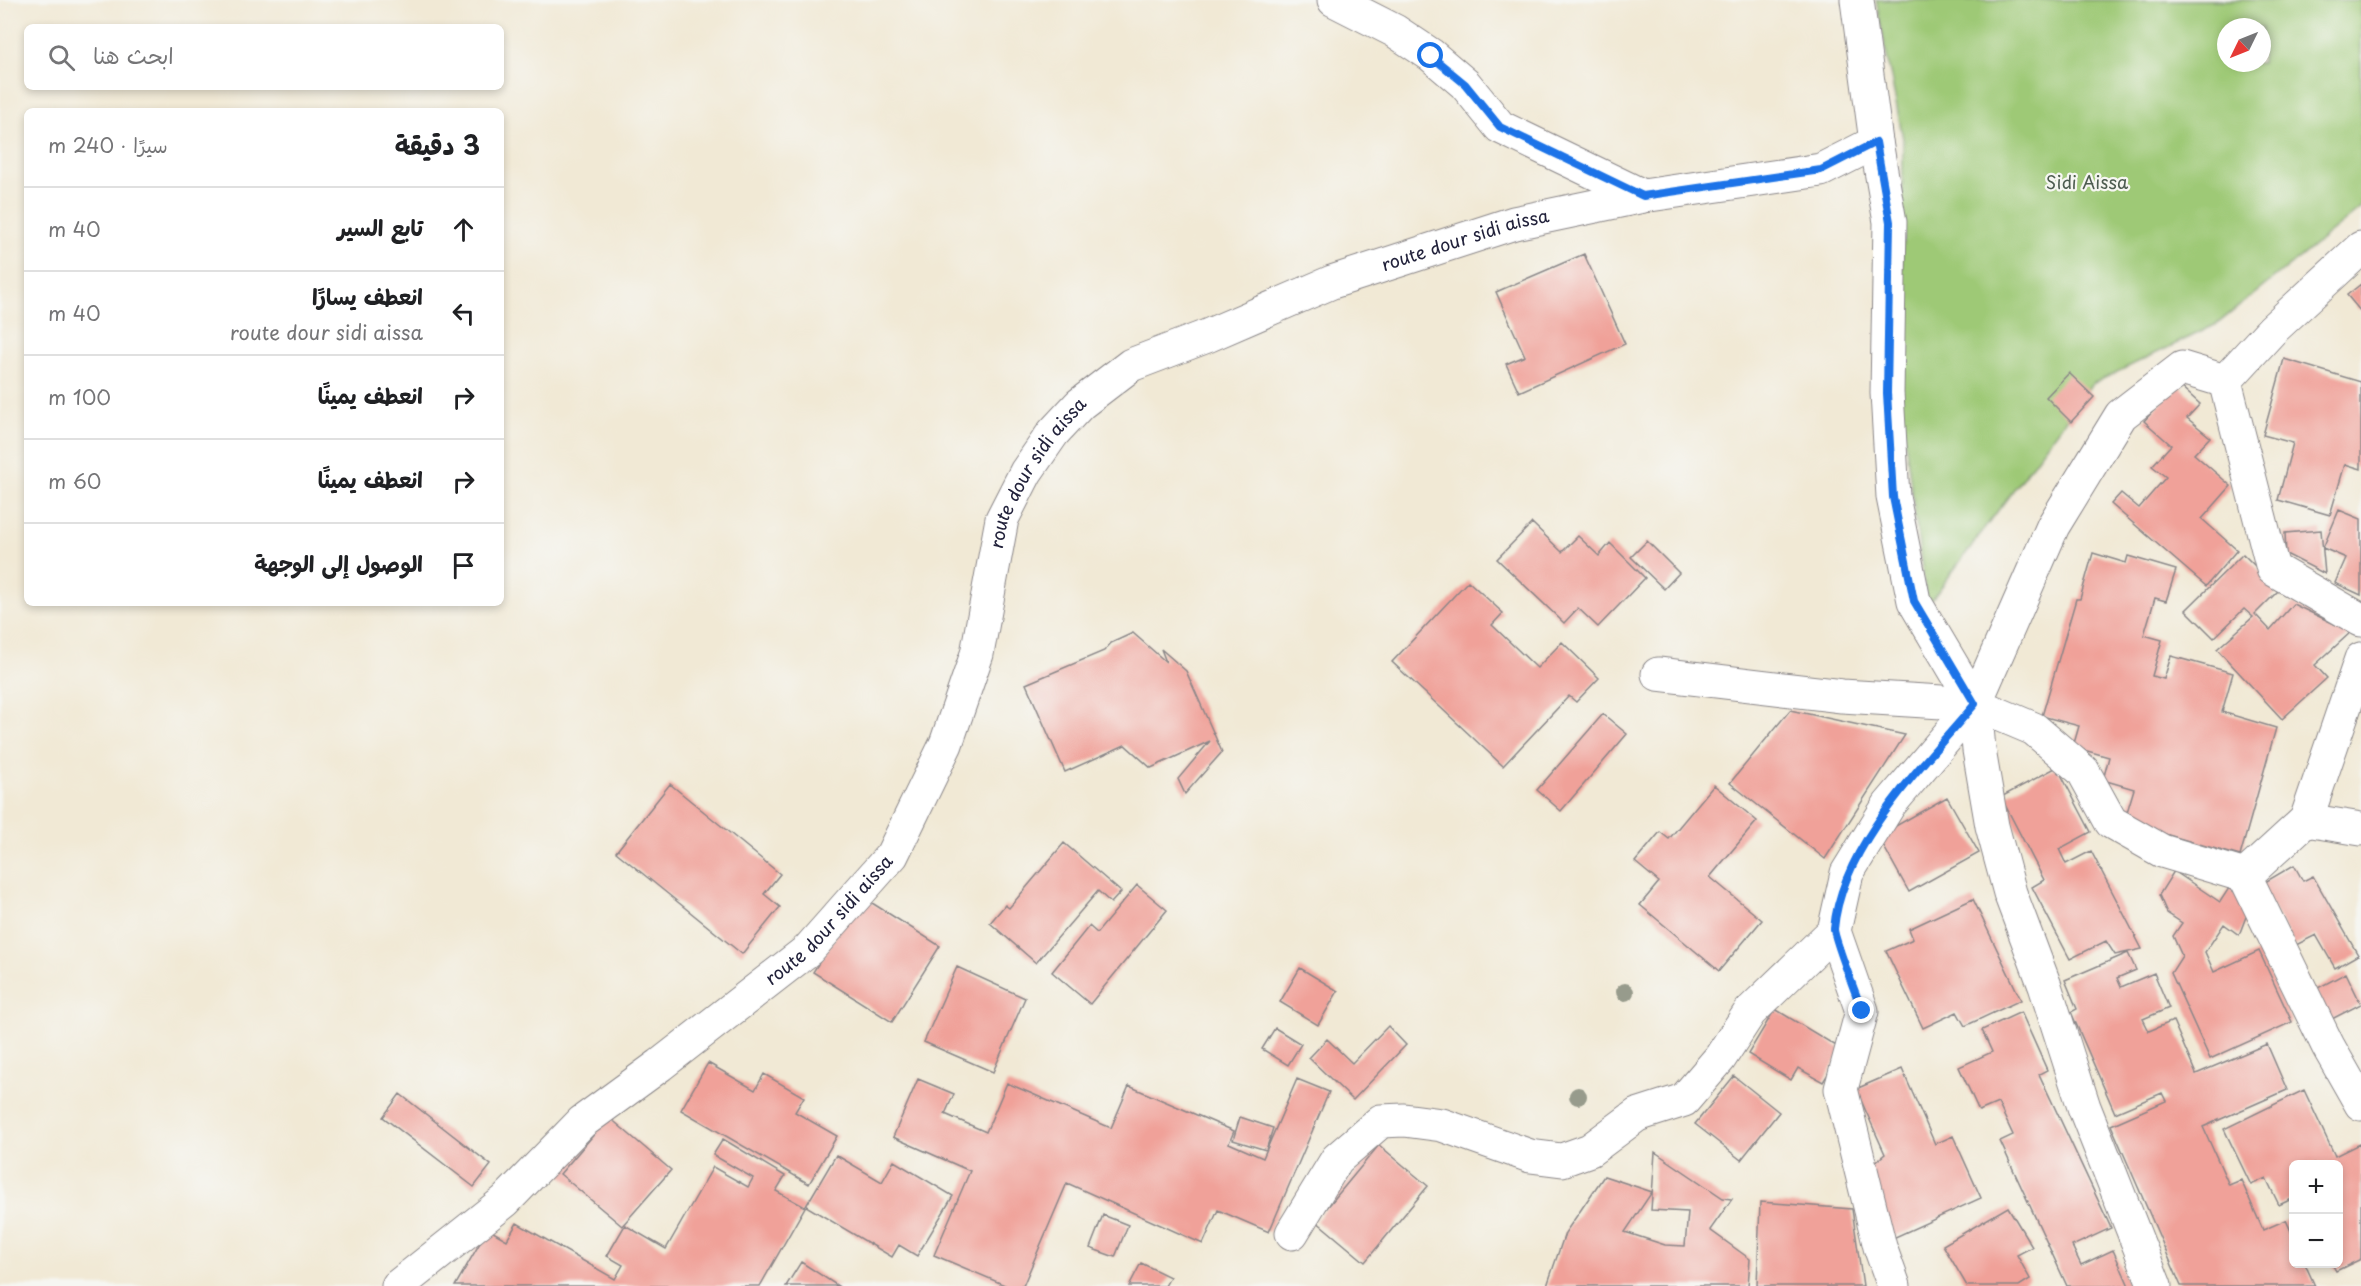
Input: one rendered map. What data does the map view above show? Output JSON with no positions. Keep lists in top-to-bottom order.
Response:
{
  "streets": {
    "street": ["route dour sidi aissa"]
  },
  "parks": ["Sidi Aissa"],
  "north": "bottom left",
  "page": {
    "search": "ابحث هنا",
    "heading": ["3 دقيقة", "سيرًا · 240 m"],
    "list": [
      ["تابع السير", "40 m"],
      ["انعطف يسارًا", "route dour sidi aissa", "40 m"],
      ["انعطف يمينًا", "100 m"],
      ["انعطف يمينًا", "60 m"],
      "الوصول إلى الوجهة"
    ],
    "map_buttons": ["+", "−"]
  }
}
